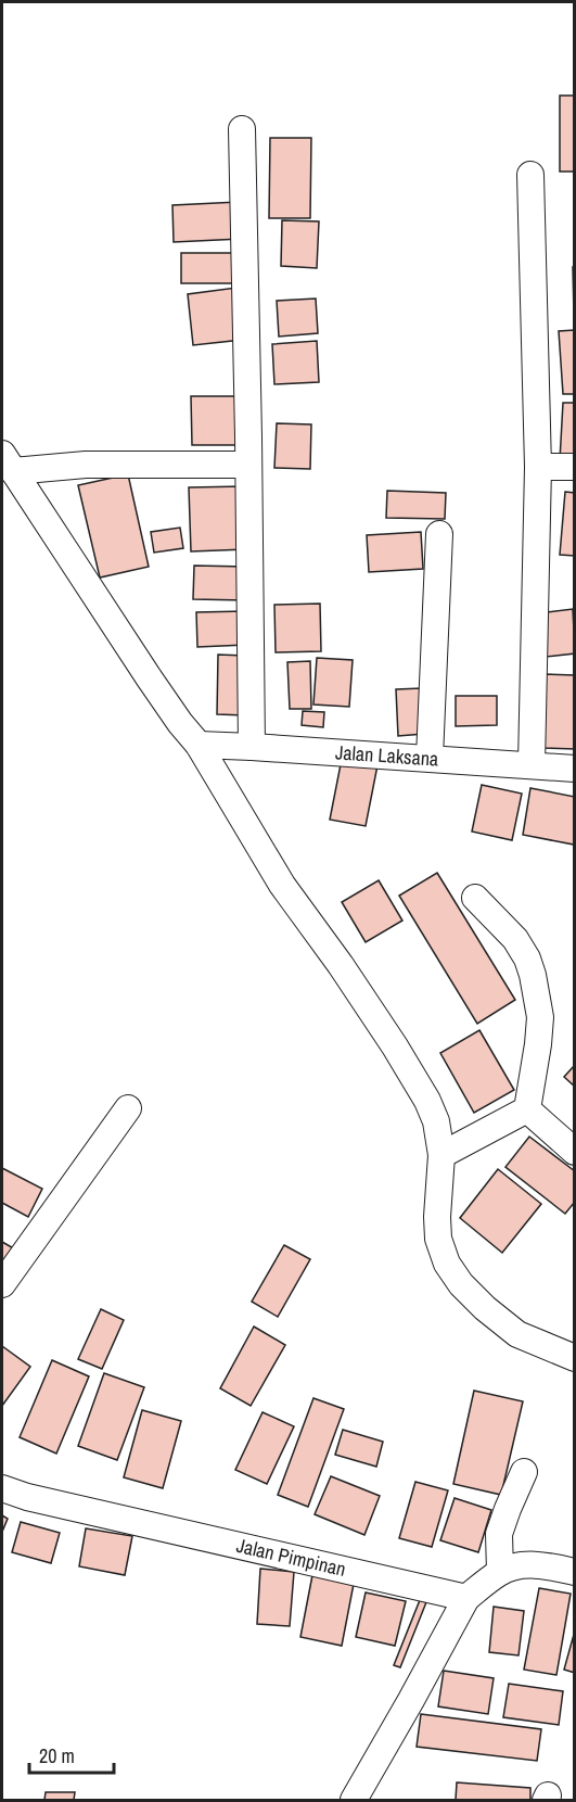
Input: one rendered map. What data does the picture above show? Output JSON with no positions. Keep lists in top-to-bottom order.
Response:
{
  "streets": {
    "street": ["Jalan Laksana", "Jalan Pimpinan"]
  },
  "scale_bar": "20 m"
}
